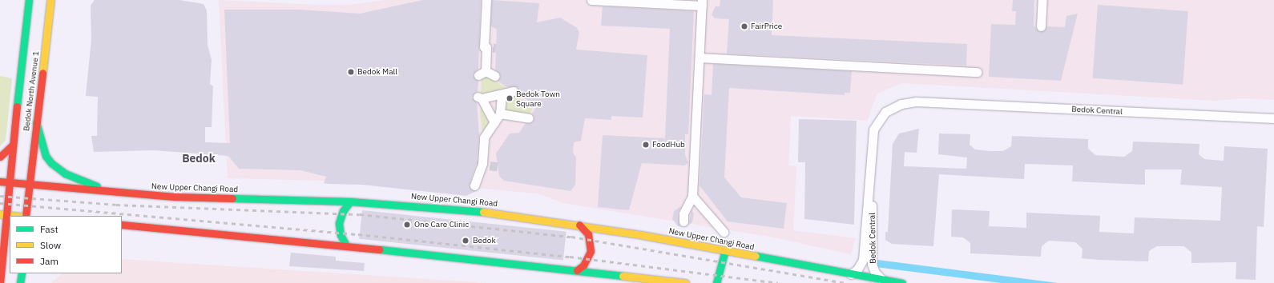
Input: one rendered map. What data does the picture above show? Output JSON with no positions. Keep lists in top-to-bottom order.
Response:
{
  "streets": {
    "main road": ["Bedok North Avenue 1", "New Upper Changi Road"],
    "street": ["Bedok Central"]
  },
  "crossings": [
    ["Bedok North Avenue 1", "New Upper Changi Road"],
    ["Bedok Central", "New Upper Changi Road"]
  ],
  "districts": ["Bedok"],
  "places": [
    "FairPrice",
    "Bedok Mall",
    "Bedok Town Square",
    "FoodHub",
    "One Care Clinic",
    "Bedok"
  ],
  "legend": ["Fast", "Slow", "Jam"]
}
